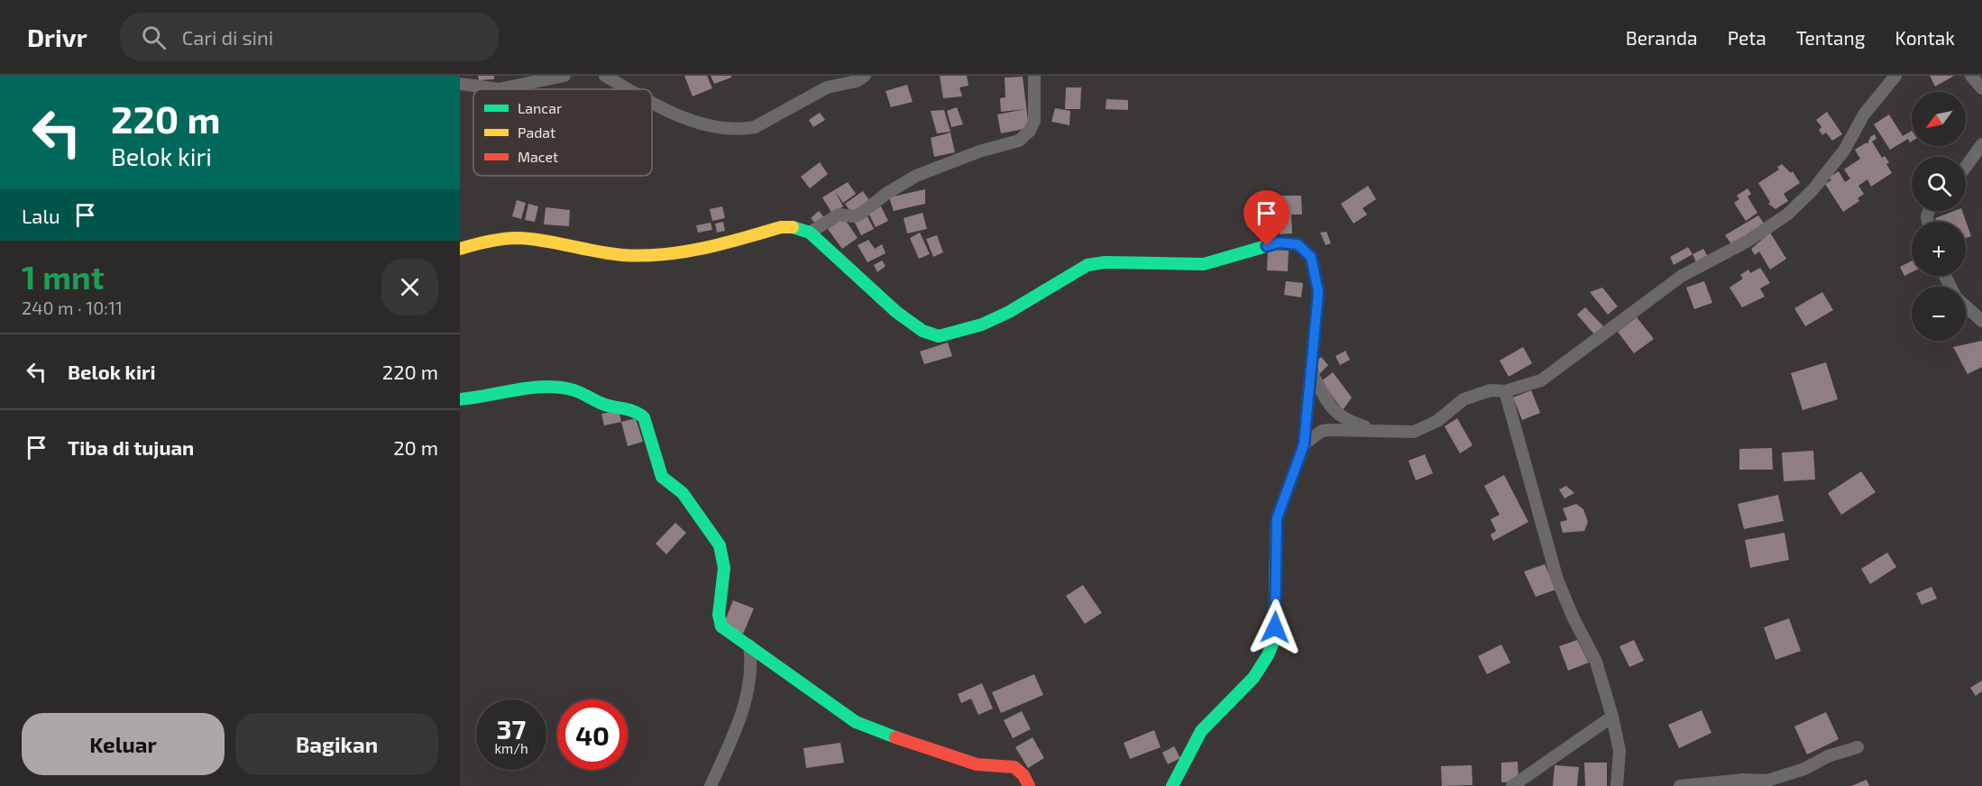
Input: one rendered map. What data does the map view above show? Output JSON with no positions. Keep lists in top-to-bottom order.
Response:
{
  "legend": ["Lancar", "Padat", "Macet"],
  "north": "bottom left",
  "page": {
    "header": "Drivr",
    "search": "Cari di sini",
    "nav": [
      "Beranda",
      "Peta",
      "Tentang",
      "Kontak"
    ],
    "turn": ["220 m", "Belok kiri"],
    "map_buttons": ["+", "−"],
    "then": "Lalu",
    "heading": ["1 mnt", "240 m · 10:11"],
    "list": [
      {
        "name": "Belok kiri",
        "value": "220 m"
      },
      {
        "name": "Tiba di tujuan",
        "value": "20 m"
      }
    ],
    "speed": "37 km/h",
    "limit": "40",
    "buttons": ["Keluar", "Bagikan"]
  }
}
